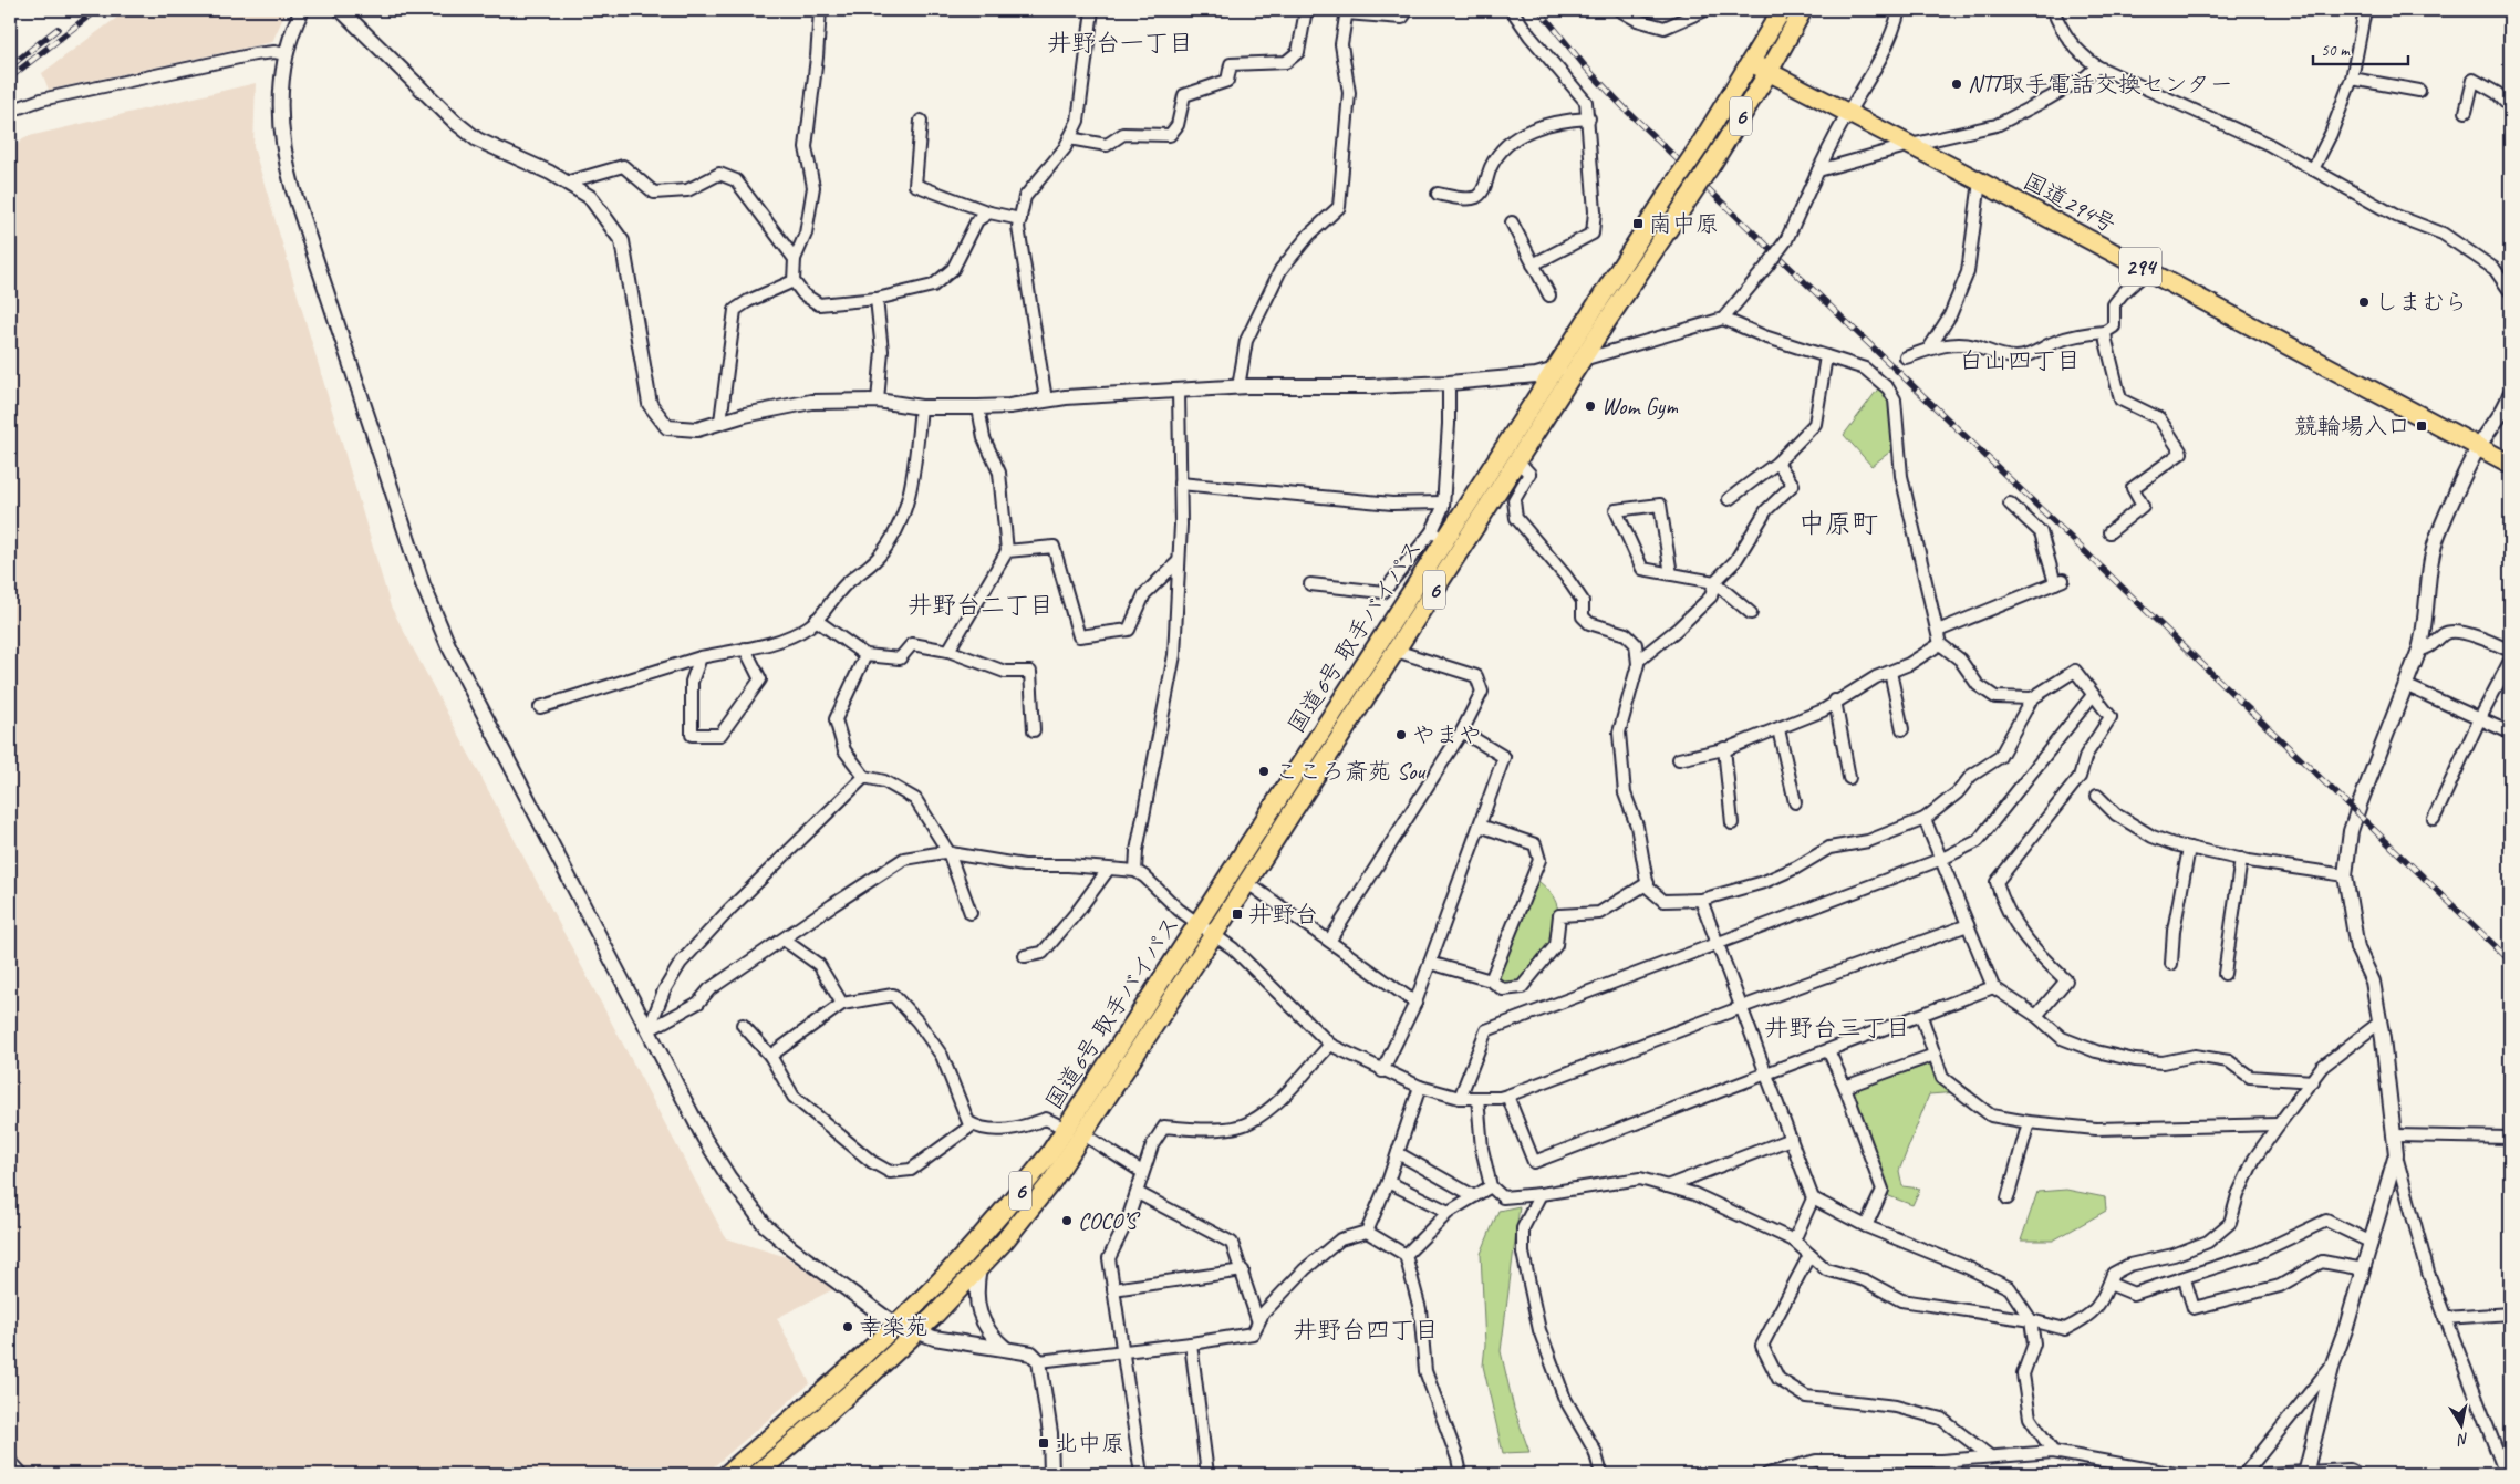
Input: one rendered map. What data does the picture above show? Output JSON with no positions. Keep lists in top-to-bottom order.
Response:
{
  "streets": {
    "highway": [
      "6",
      "国道294号",
      "294",
      "国道6号 取手バイパス"
    ]
  },
  "crossings": [
    ["国道294号", "国道6号 取手バイパス"]
  ],
  "districts": [
    "井野台一丁目",
    "白山四丁目",
    "中原町",
    "井野台二丁目",
    "井野台三丁目",
    "井野台四丁目"
  ],
  "places": {
    "other": [
      "NTT取手電話交換センター",
      "しまむら",
      "Wom Gym",
      "やまや",
      "こころ斎苑 Sou",
      "COCO’S",
      "幸楽苑"
    ],
    "transit": [
      "南中原",
      "競輪場入口",
      "井野台",
      "北中原"
    ]
  },
  "scale_bar": "50 m",
  "north": "bottom"
}
